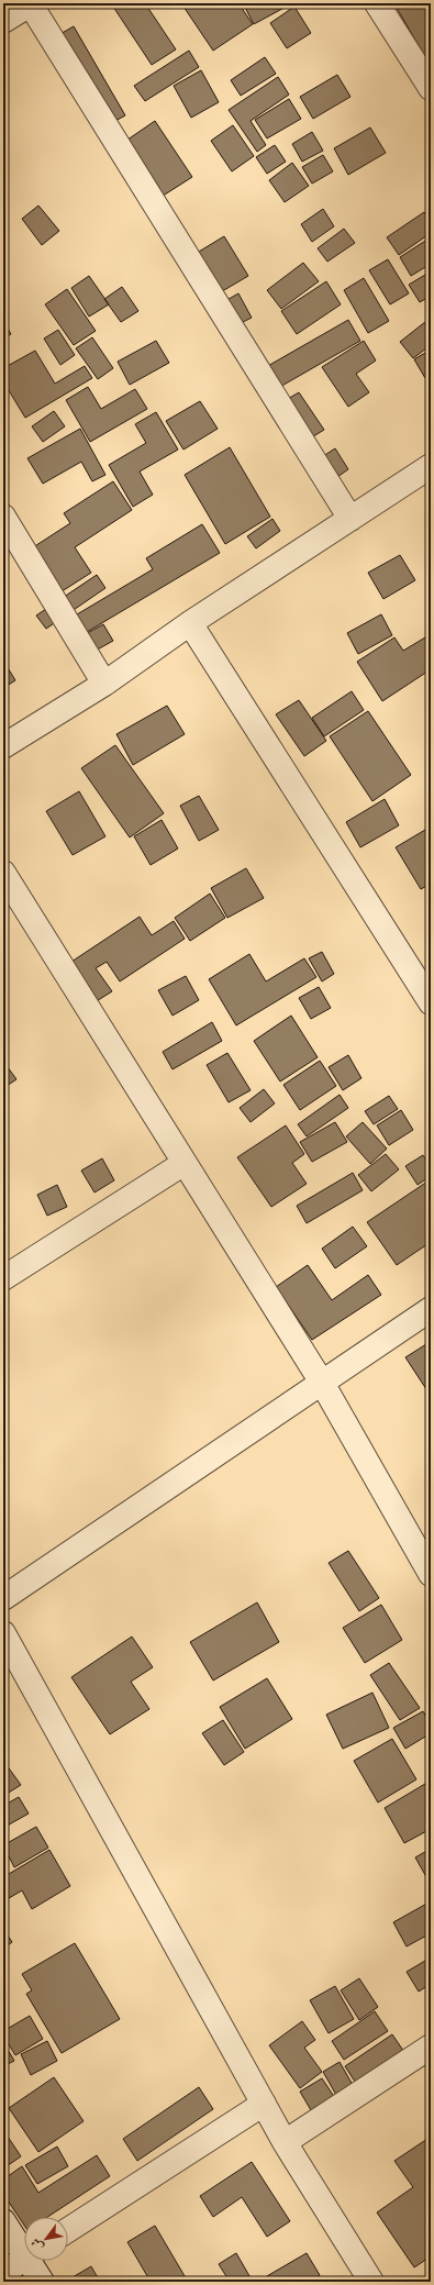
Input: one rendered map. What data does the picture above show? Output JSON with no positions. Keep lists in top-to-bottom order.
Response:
{
  "north": "bottom left"
}
